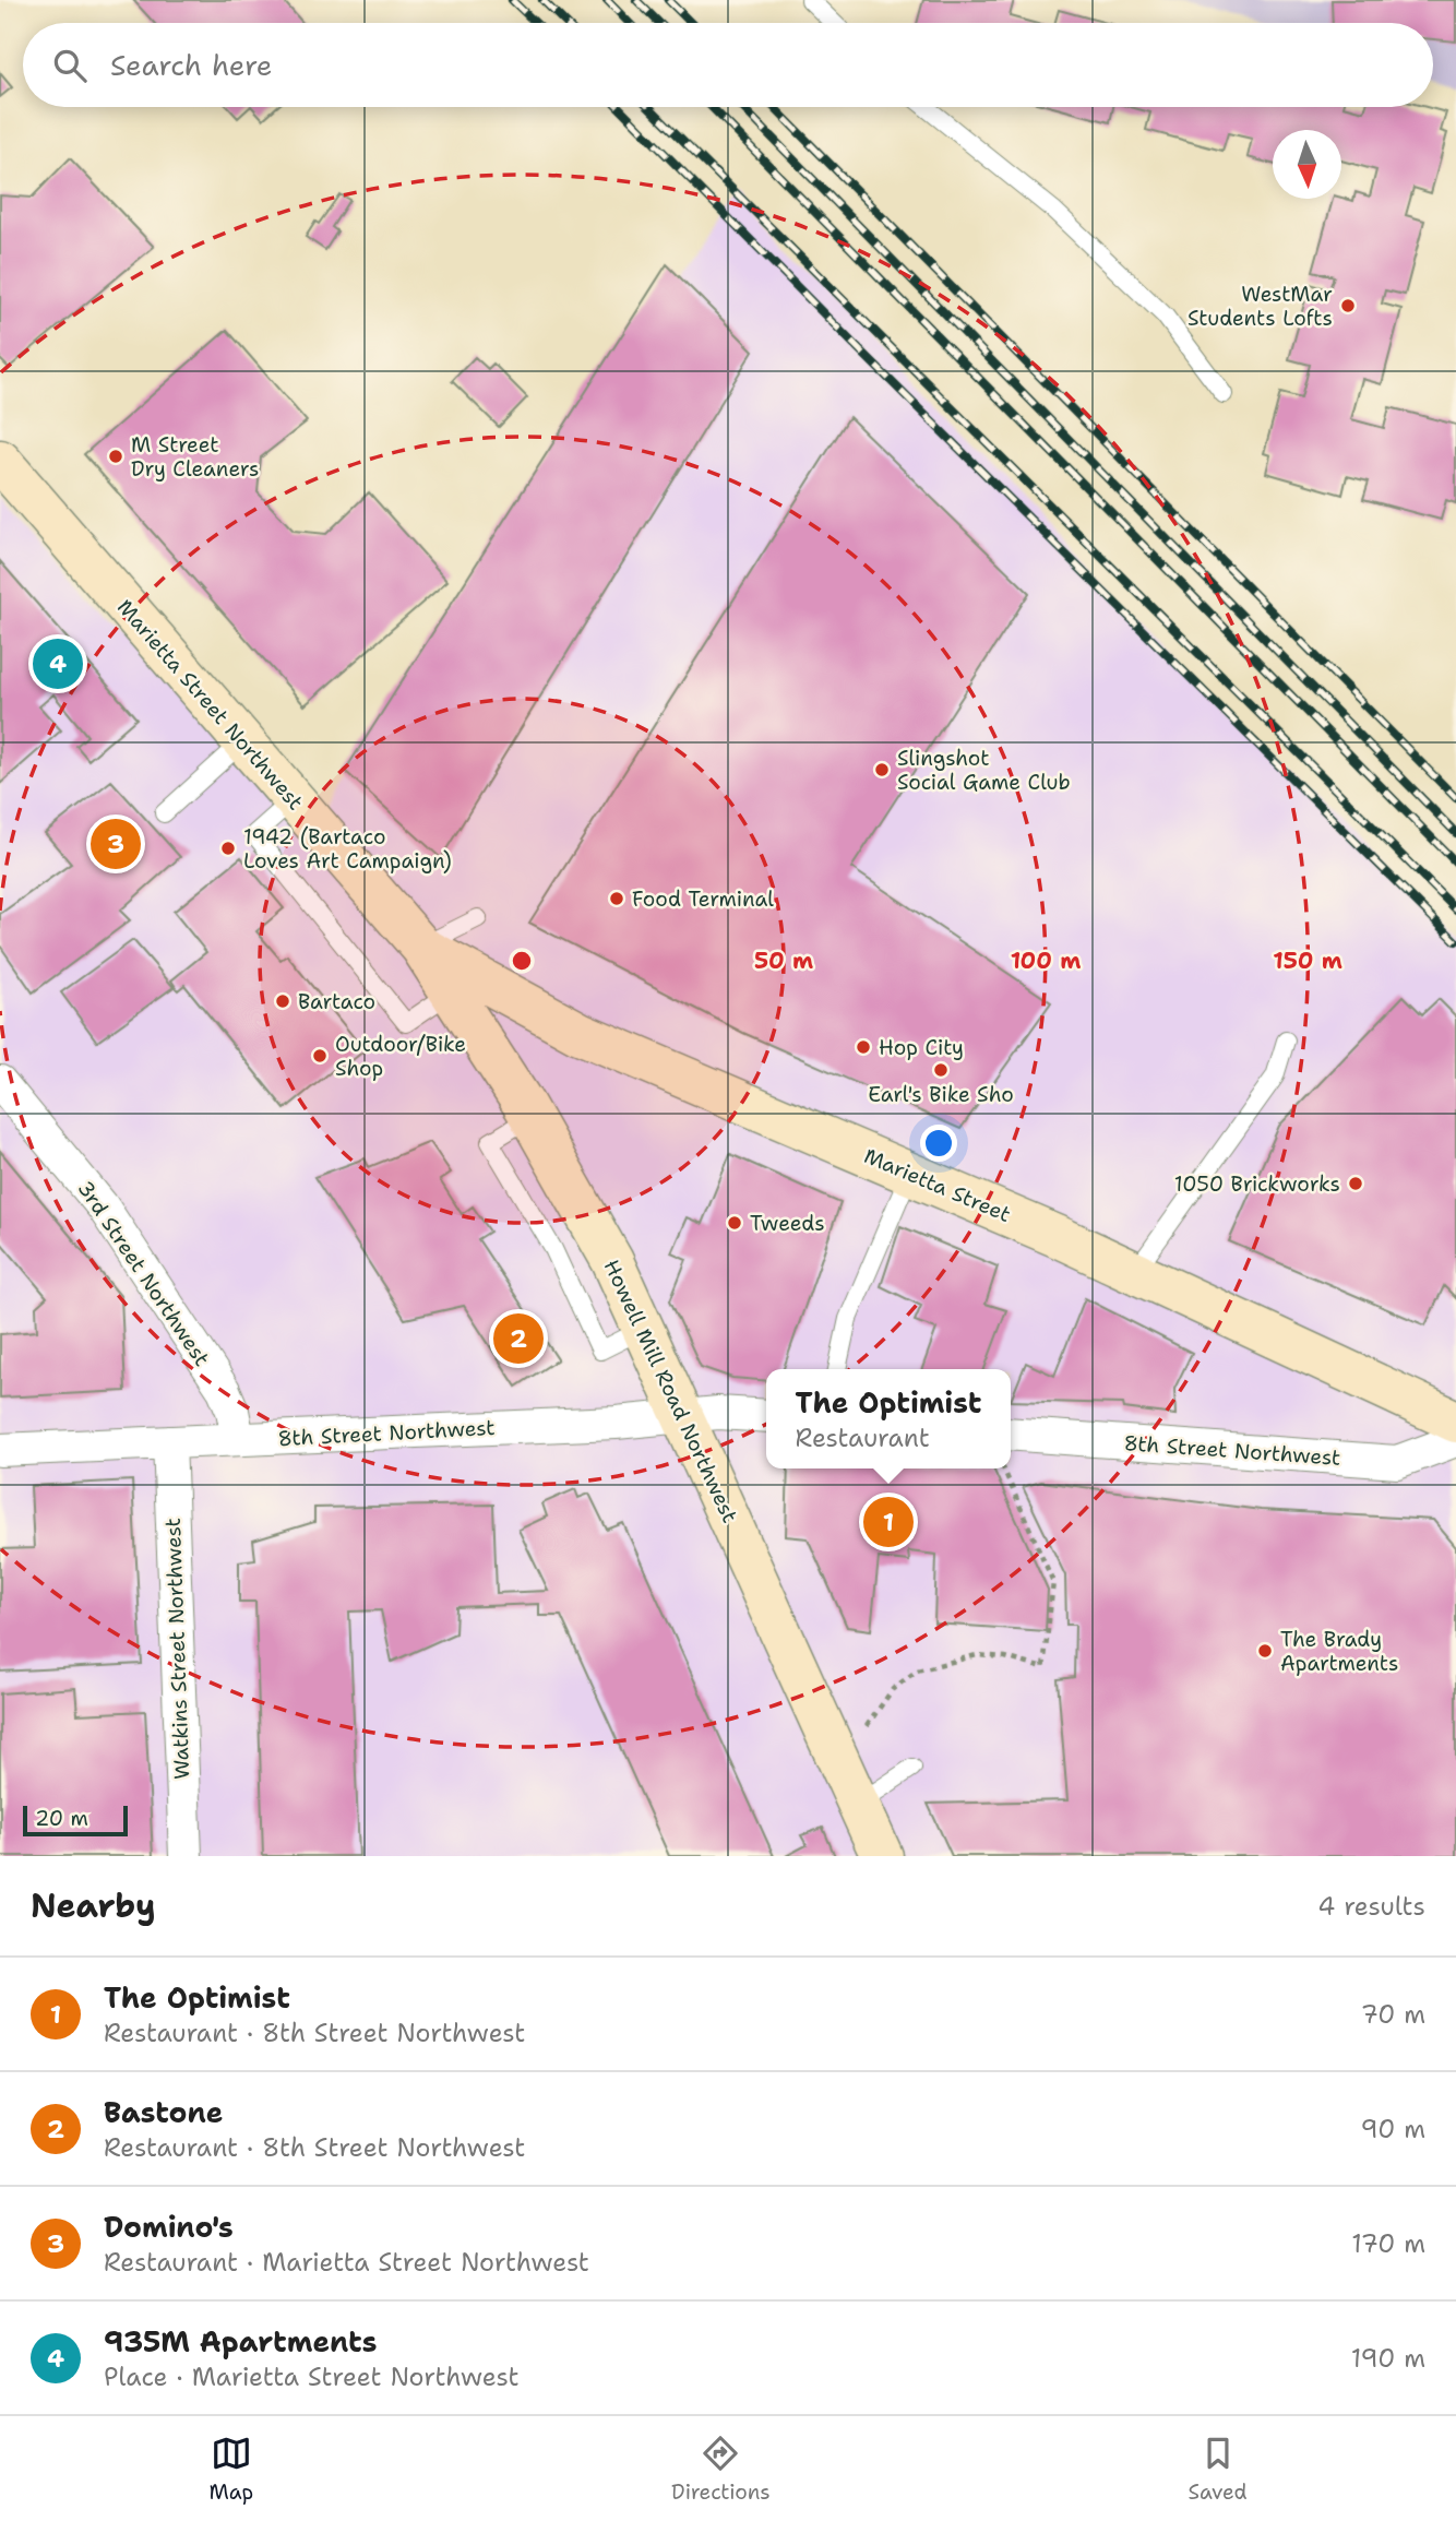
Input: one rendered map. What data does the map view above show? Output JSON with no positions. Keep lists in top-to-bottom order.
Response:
{
  "streets": {
    "main road": ["Marietta Street Northwest", "Marietta Street", "Howell Mill Road Northwest"],
    "street": ["3rd Street Northwest", "8th Street Northwest", "Watkins Street Northwest"]
  },
  "crossings": [
    ["Marietta Street Northwest", "Marietta Street"],
    ["Marietta Street Northwest", "Howell Mill Road Northwest"],
    ["Marietta Street", "Howell Mill Road Northwest"],
    ["3rd Street Northwest", "8th Street Northwest"],
    ["Howell Mill Road Northwest", "8th Street Northwest"],
    ["8th Street Northwest", "Watkins Street Northwest"]
  ],
  "places": [
    "WestMar Students Lofts",
    "M Street Dry Cleaners",
    "Slingshot Social Game Club",
    "1942 (Bartaco Loves Art Campaign)",
    "Food Terminal",
    "Bartaco",
    "Hop City",
    "Outdoor/Bike Shop",
    "Earl's Bike Sho",
    "1050 Brickworks",
    "Tweeds",
    "The Brady Apartments"
  ],
  "scale_bar": "20 m",
  "north": "bottom",
  "page": {
    "search": "Search here",
    "pins": [
      "4",
      "3",
      "2",
      "1"
    ],
    "popup": ["The Optimist", "Restaurant"],
    "scale": "20 m",
    "heading": ["Nearby", "4 results"],
    "list": [
      {
        "mark": "1",
        "name": "The Optimist",
        "note": "Restaurant · 8th Street Northwest",
        "value": "70 m"
      },
      {
        "mark": "2",
        "name": "Bastone",
        "note": "Restaurant · 8th Street Northwest",
        "value": "90 m"
      },
      {
        "mark": "3",
        "name": "Domino's",
        "note": "Restaurant · Marietta Street Northwest",
        "value": "170 m"
      },
      {
        "mark": "4",
        "name": "935M Apartments",
        "note": "Place · Marietta Street Northwest",
        "value": "190 m"
      }
    ],
    "nav": ["Map", "Directions", "Saved"]
  },
  "rings": ["50 m", "100 m", "150 m"]
}
